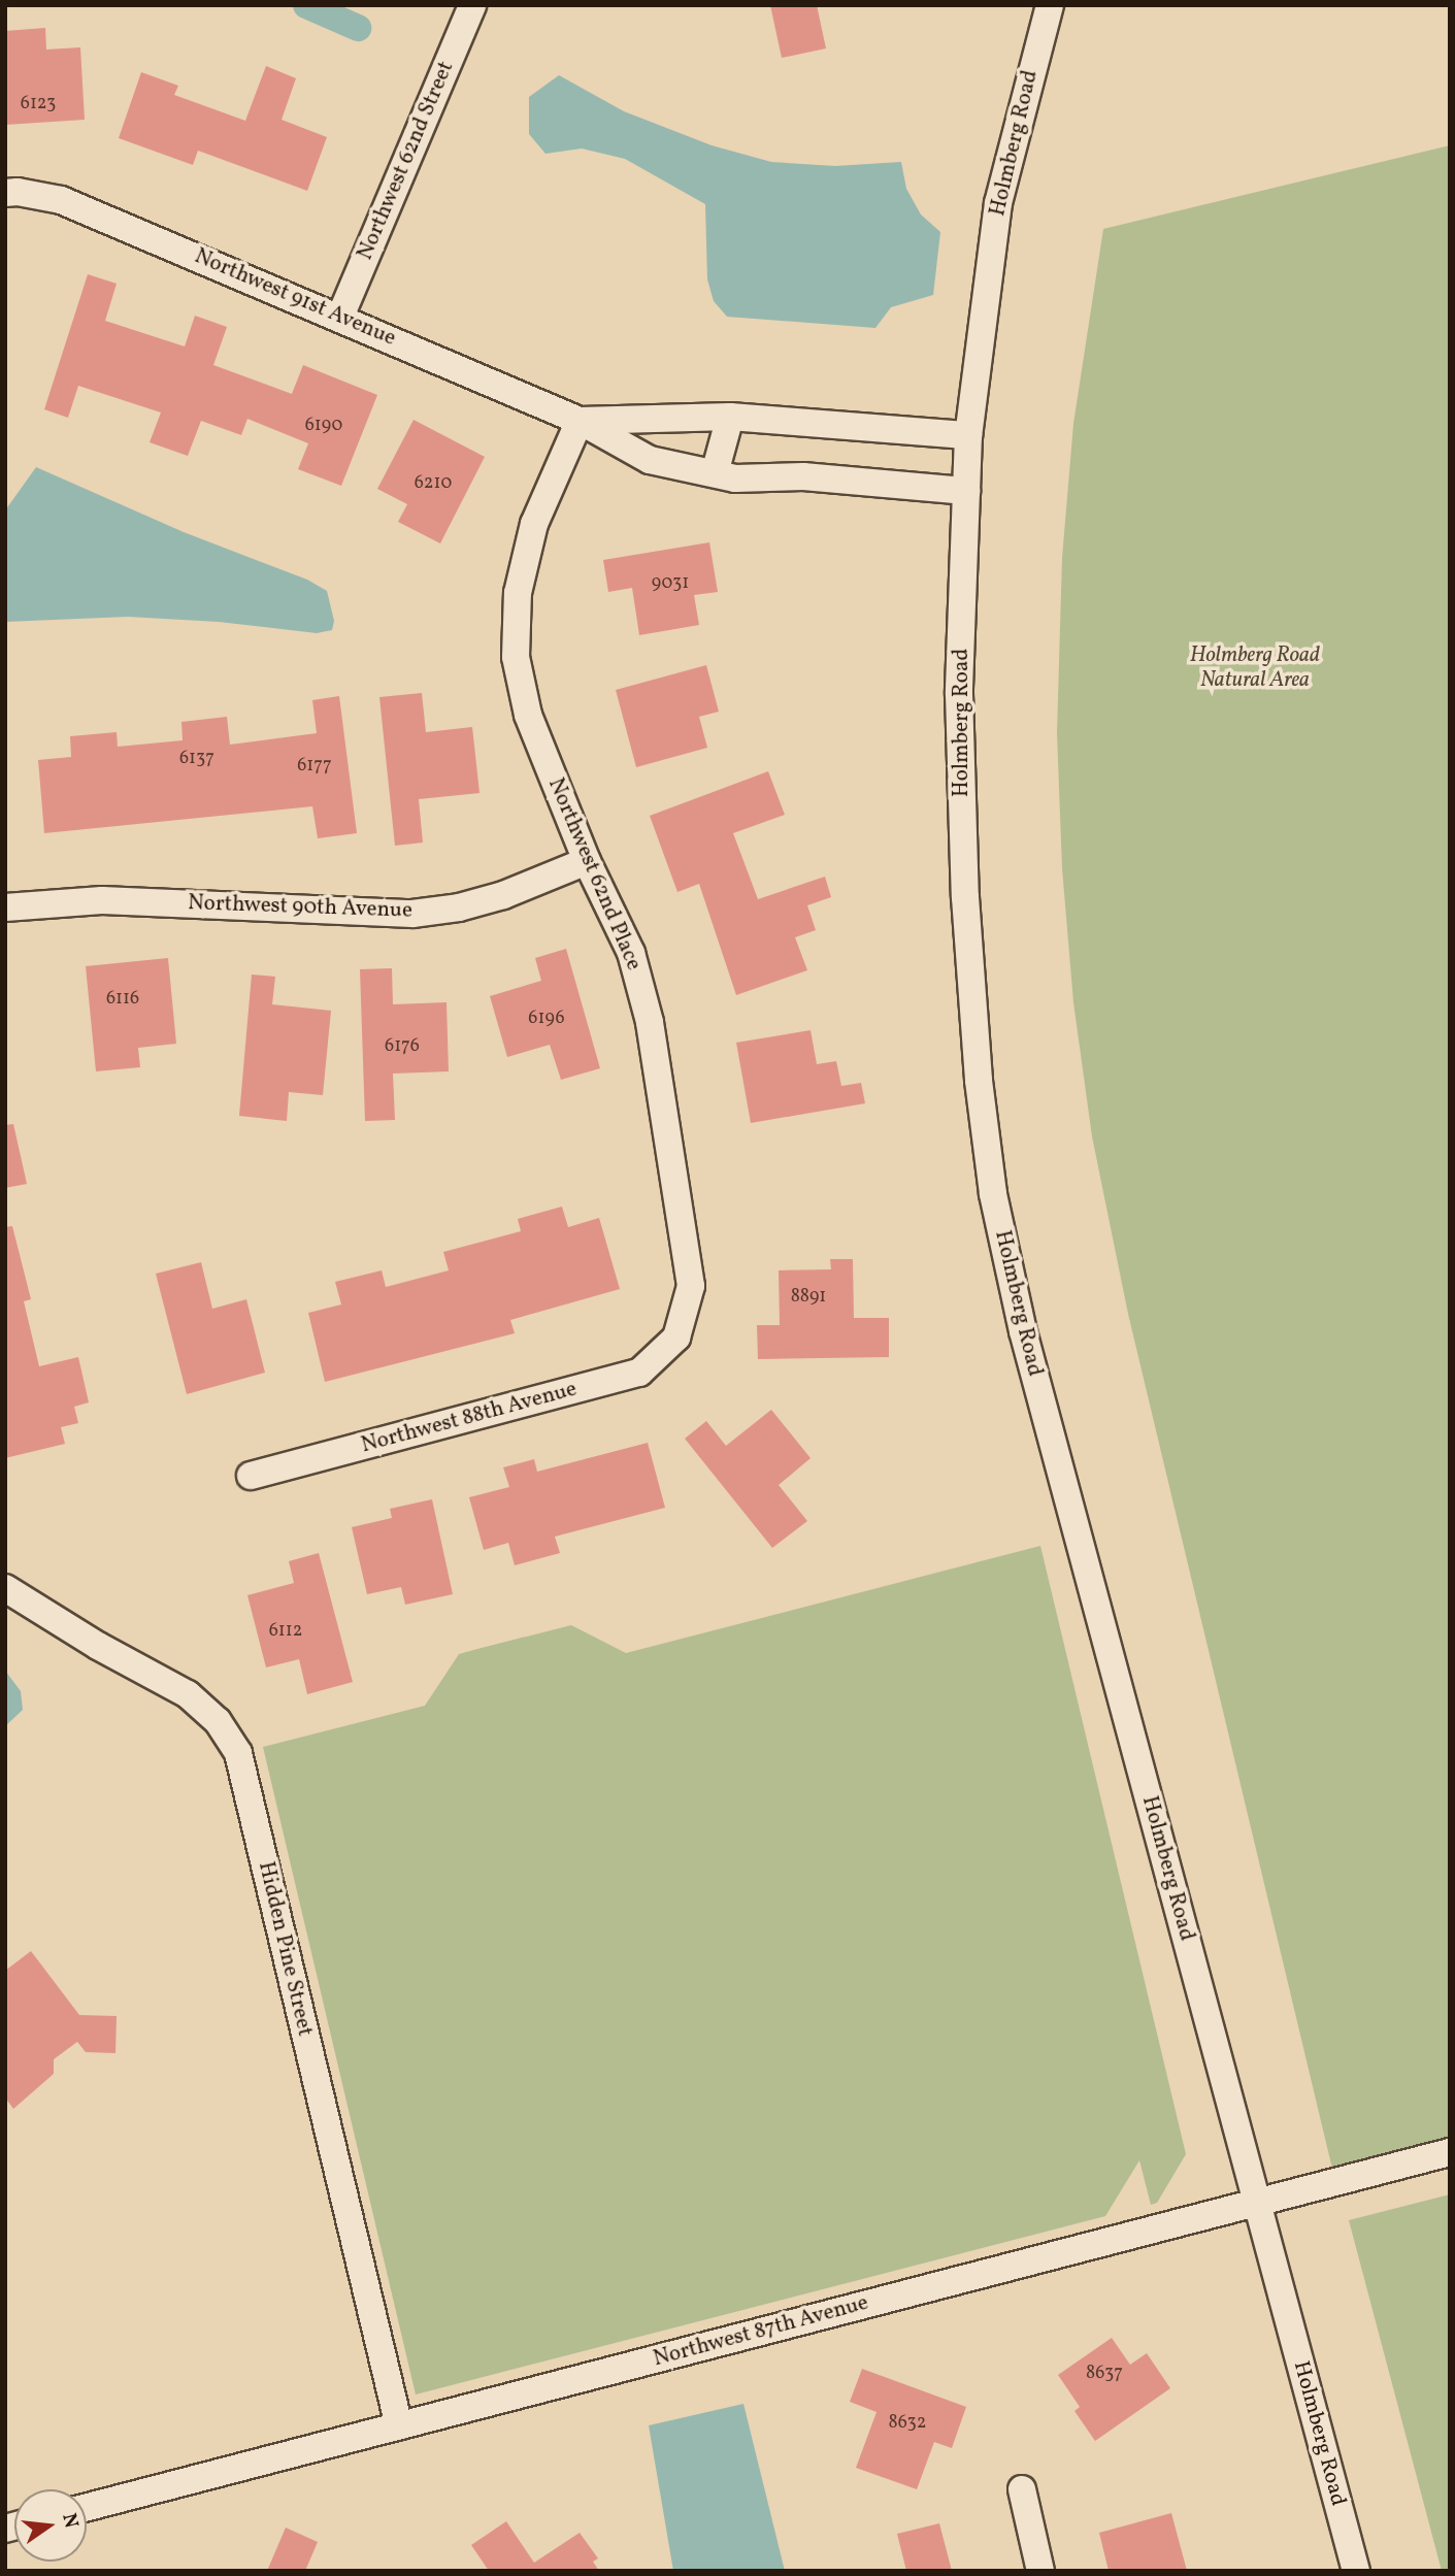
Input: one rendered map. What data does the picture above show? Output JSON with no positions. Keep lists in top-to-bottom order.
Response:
{
  "streets": {
    "street": [
      "Holmberg Road",
      "Northwest 62nd Street",
      "Northwest 91st Avenue",
      "Northwest 62nd Place",
      "Northwest 90th Avenue",
      "Northwest 88th Avenue",
      "Hidden Pine Street",
      "Northwest 87th Avenue"
    ]
  },
  "crossings": [
    ["Holmberg Road", "Northwest 91st Avenue"],
    ["Holmberg Road", "Northwest 87th Avenue"],
    ["Northwest 62nd Street", "Northwest 91st Avenue"],
    ["Northwest 91st Avenue", "Northwest 62nd Place"],
    ["Northwest 62nd Place", "Northwest 90th Avenue"],
    ["Northwest 62nd Place", "Northwest 88th Avenue"],
    ["Hidden Pine Street", "Northwest 87th Avenue"]
  ],
  "parks": ["Holmberg Road Natural Area"],
  "house_numbers": [
    "6123",
    "6190",
    "6210",
    "9031",
    "6137",
    "6177",
    "6116",
    "6196",
    "6176",
    "8891",
    "6112",
    "8637",
    "8632"
  ],
  "north": "right"
}
